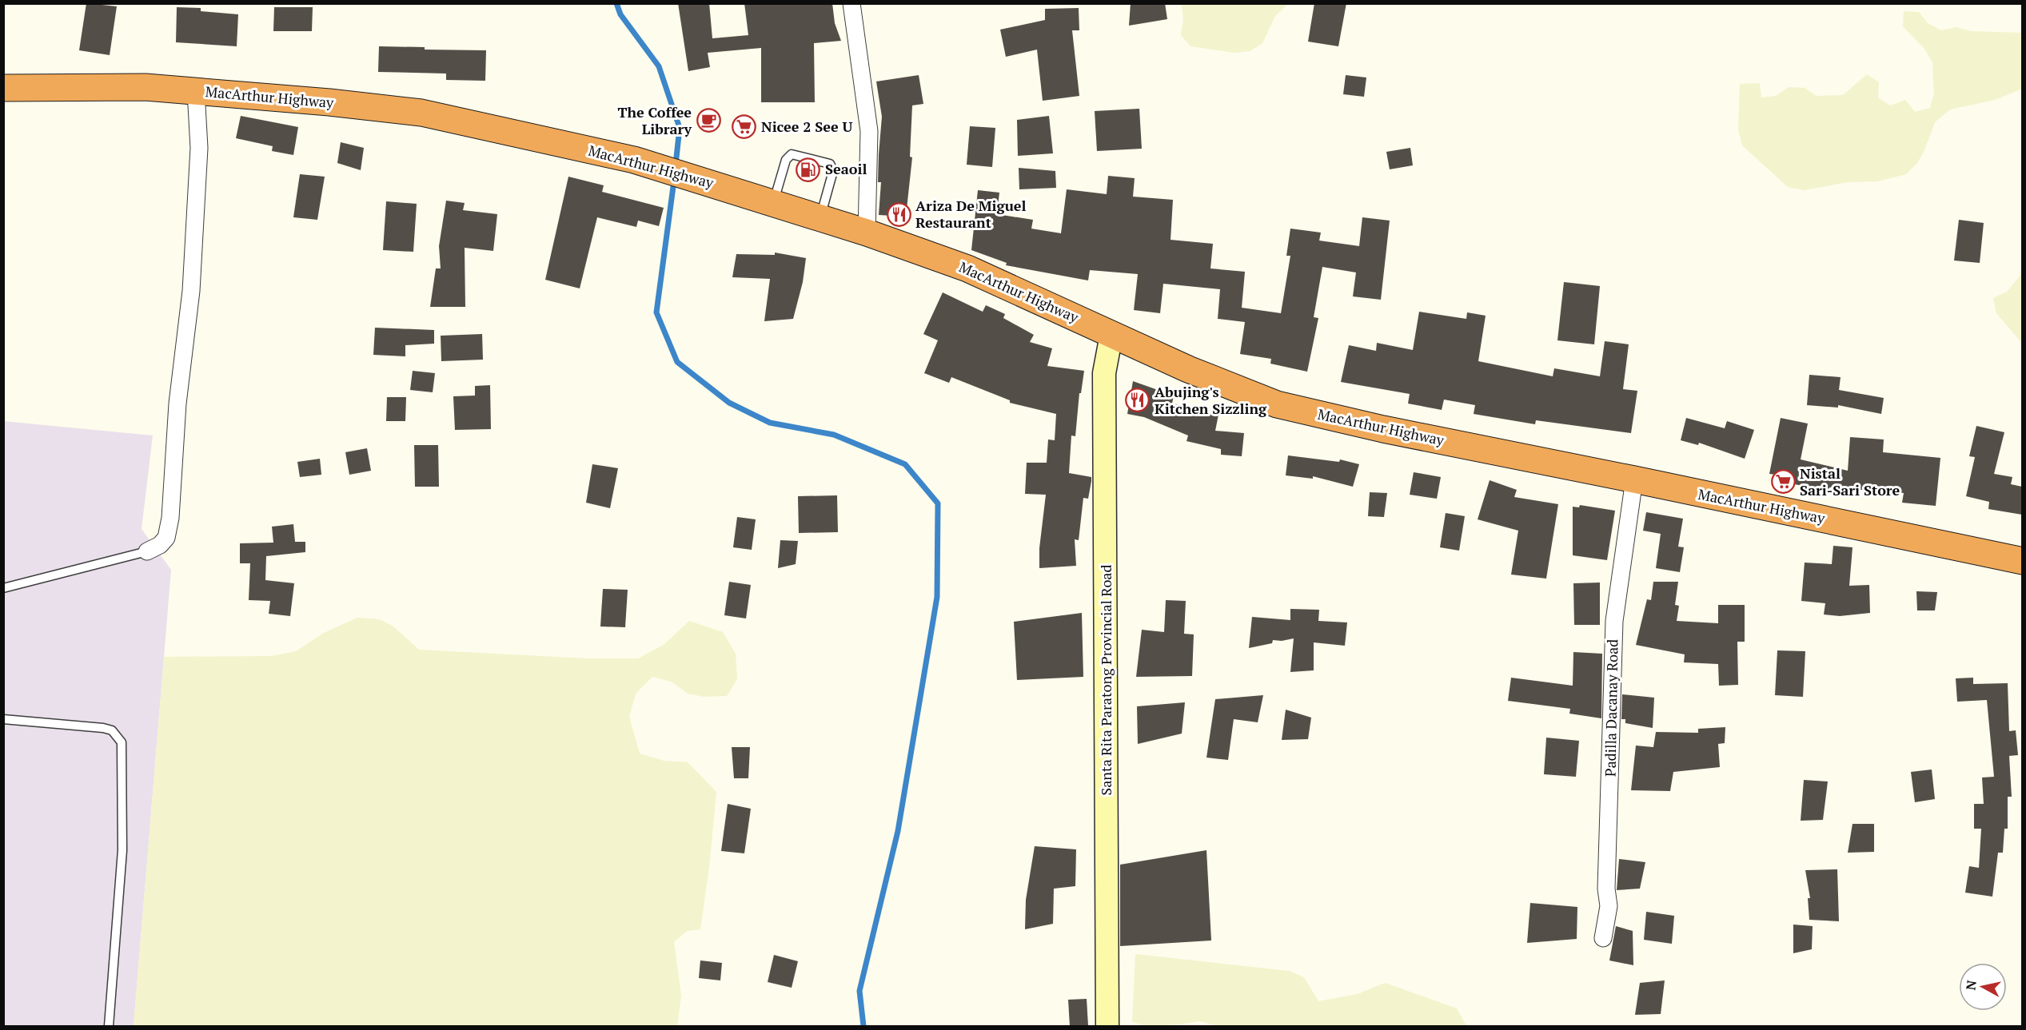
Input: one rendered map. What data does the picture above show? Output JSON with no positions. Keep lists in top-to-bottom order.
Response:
{
  "streets": {
    "highway": ["MacArthur Highway"],
    "street": ["Santa Rita Paratong Provincial Road", "Padilla Dacanay Road"]
  },
  "crossings": [
    ["MacArthur Highway", "Santa Rita Paratong Provincial Road"],
    ["MacArthur Highway", "Padilla Dacanay Road"]
  ],
  "places": {
    "cafe": ["The Coffee Library"],
    "supermarket": ["Nicee 2 See U", "Nistal Sari-Sari Store"],
    "fuel station": ["Seaoil"],
    "restaurant": ["Ariza De Miguel Restaurant", "Abujing's Kitchen Sizzling"]
  },
  "north": "left"
}
